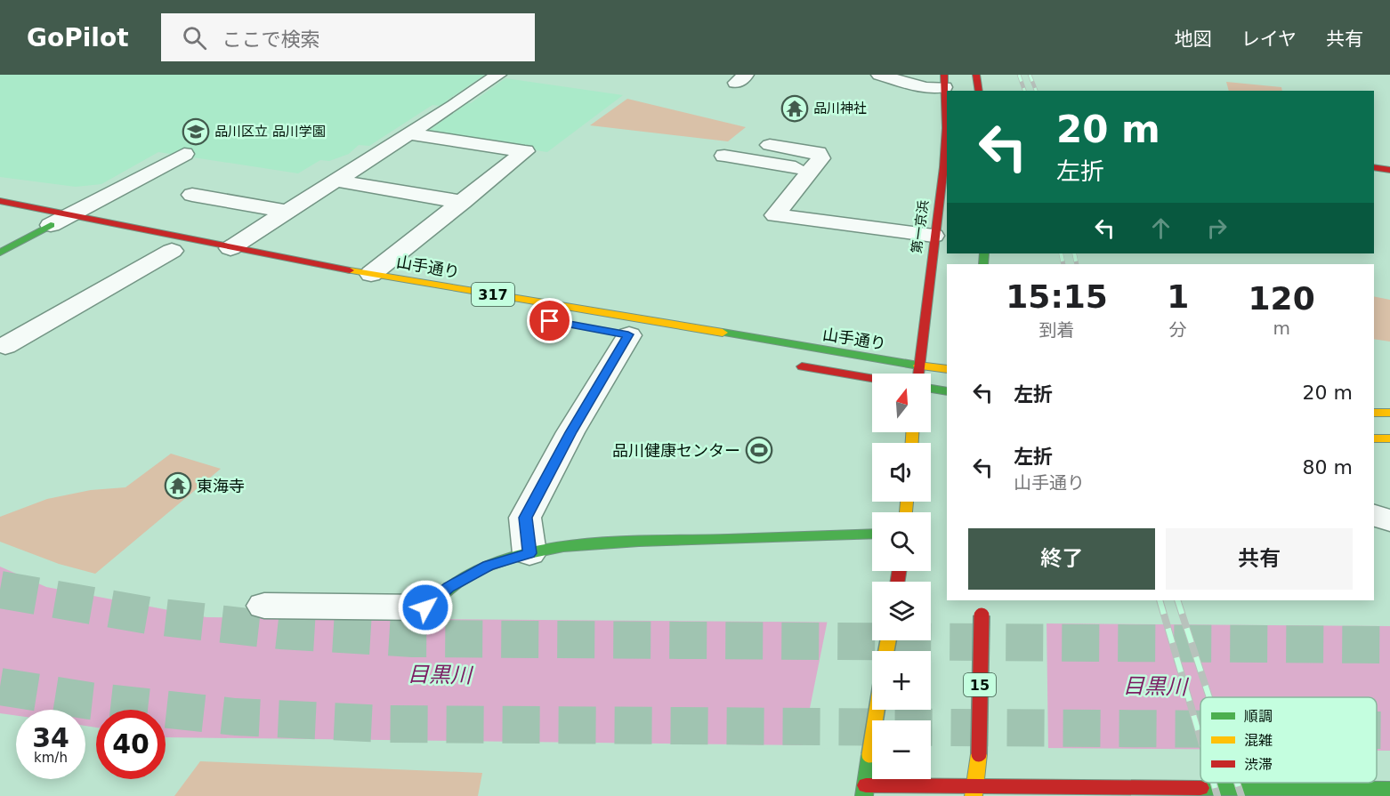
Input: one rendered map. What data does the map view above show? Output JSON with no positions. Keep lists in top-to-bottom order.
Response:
{
  "streets": {
    "main road": [
      "第一京浜",
      "山手通り",
      "317",
      "15"
    ]
  },
  "crossings": [
    ["第一京浜", "山手通り"]
  ],
  "water": ["目黒川"],
  "places": {
    "temple": ["品川神社", "東海寺"],
    "school or university": ["品川区立 品川学園"],
    "sports": ["品川健康センター"]
  },
  "legend": ["順調", "混雑", "渋滞"],
  "north": "top",
  "page": {
    "header": "GoPilot",
    "search": "ここで検索",
    "nav": ["地図", "レイヤ", "共有"],
    "turn": ["20 m", "左折"],
    "eta": [
      "15:15",
      "到着",
      "1",
      "分",
      "120",
      "m"
    ],
    "list": [
      {
        "name": "左折",
        "value": "20 m"
      },
      {
        "name": "左折",
        "note": "山手通り",
        "value": "80 m"
      }
    ],
    "map_buttons": ["+", "−"],
    "buttons": ["終了", "共有"],
    "speed": "34 km/h",
    "limit": "40"
  }
}
